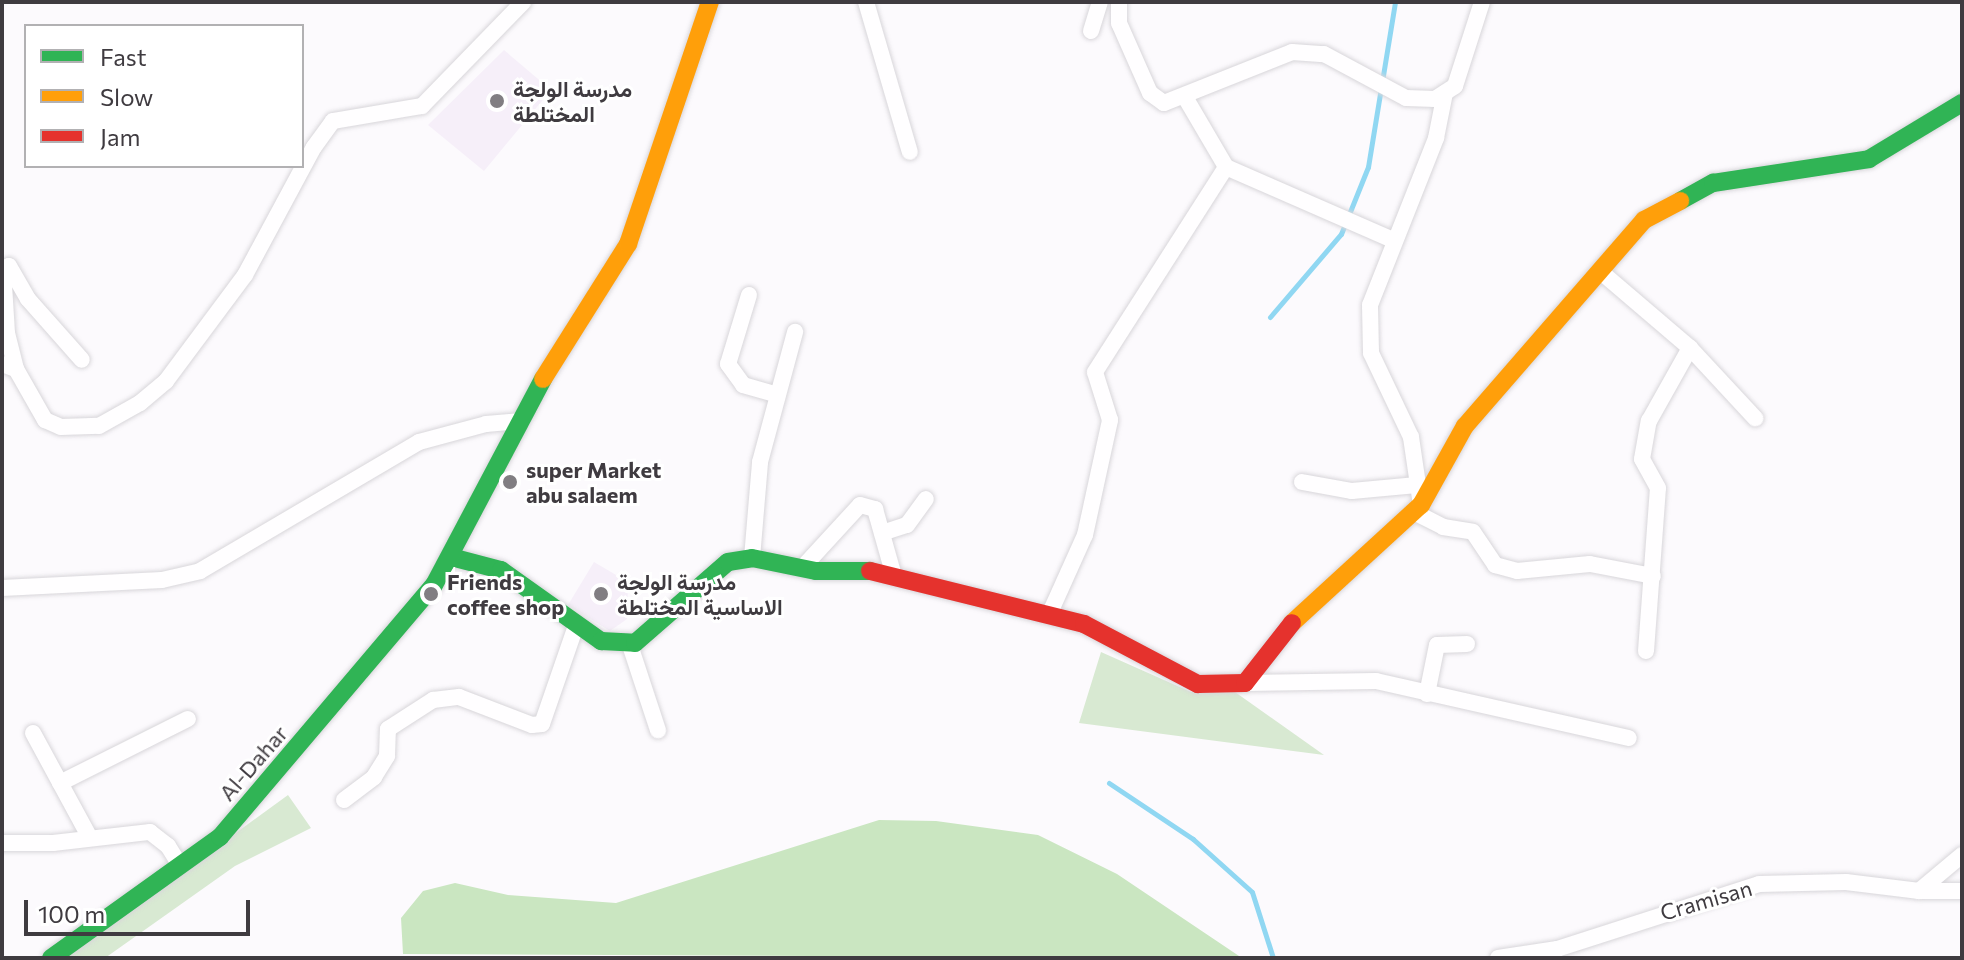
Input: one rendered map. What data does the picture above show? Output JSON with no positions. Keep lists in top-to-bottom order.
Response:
{
  "streets": {
    "street": ["Al-Dahar", "Cramisan"]
  },
  "places": [
    "مدرسة الولجة المختلطة",
    "super Market abu salaem",
    "Friends coffee shop",
    "مدرسة الولجة الاساسية المختلطة"
  ],
  "legend": ["Fast", "Slow", "Jam"],
  "scale_bar": "100 m"
}
